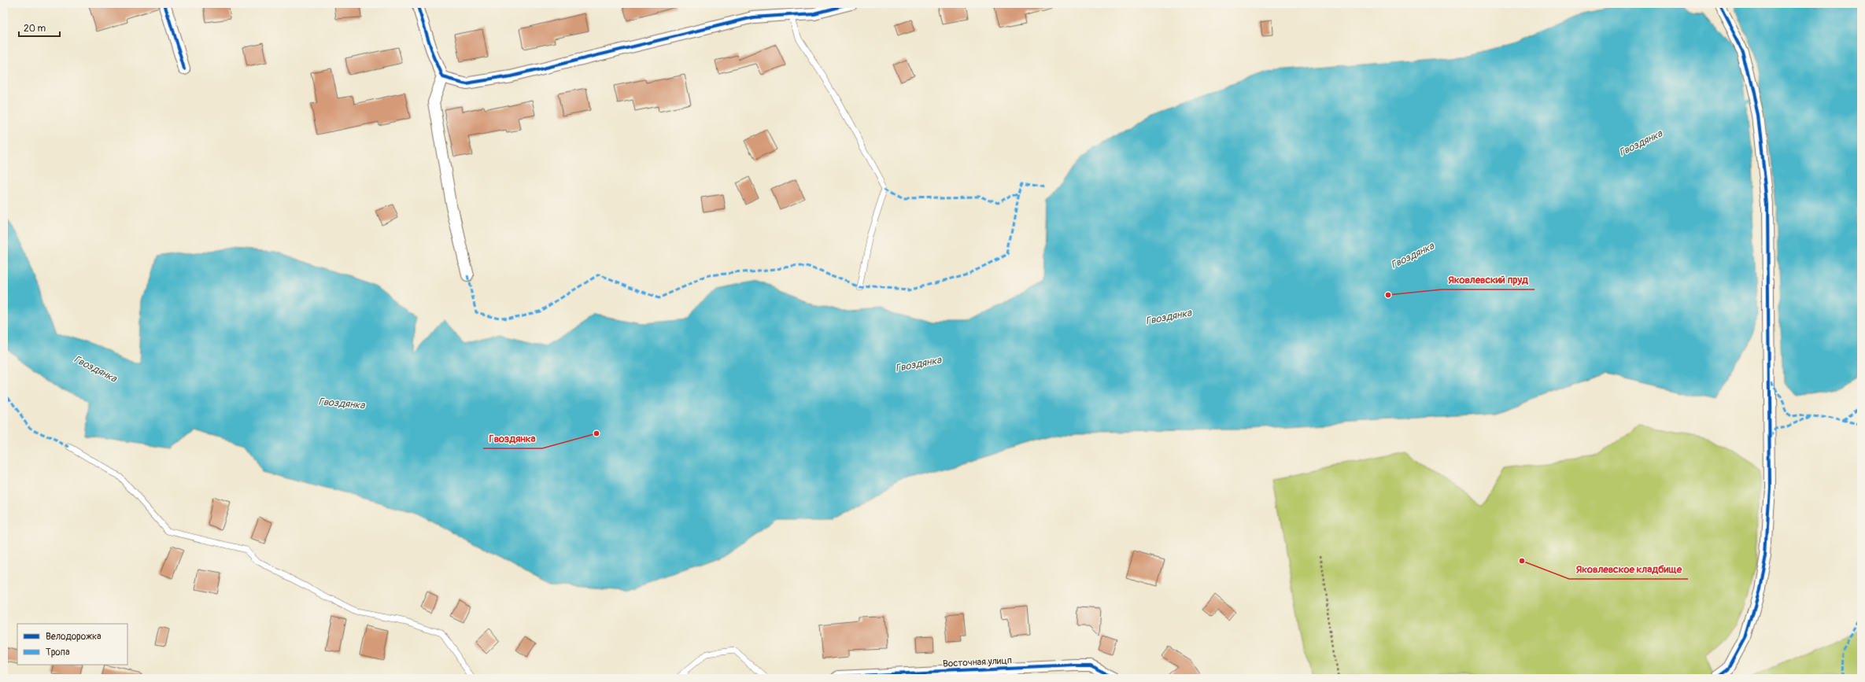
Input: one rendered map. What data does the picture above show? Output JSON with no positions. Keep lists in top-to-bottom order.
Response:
{
  "streets": {
    "street": ["Восточная улицп"]
  },
  "water": ["Гвоздянка"],
  "places": ["Яковлевский пруд", "Гвоздянка", "Яковлевское кладбище"],
  "legend": ["Велодорожка", "Тропа"],
  "scale_bar": "20 m"
}
